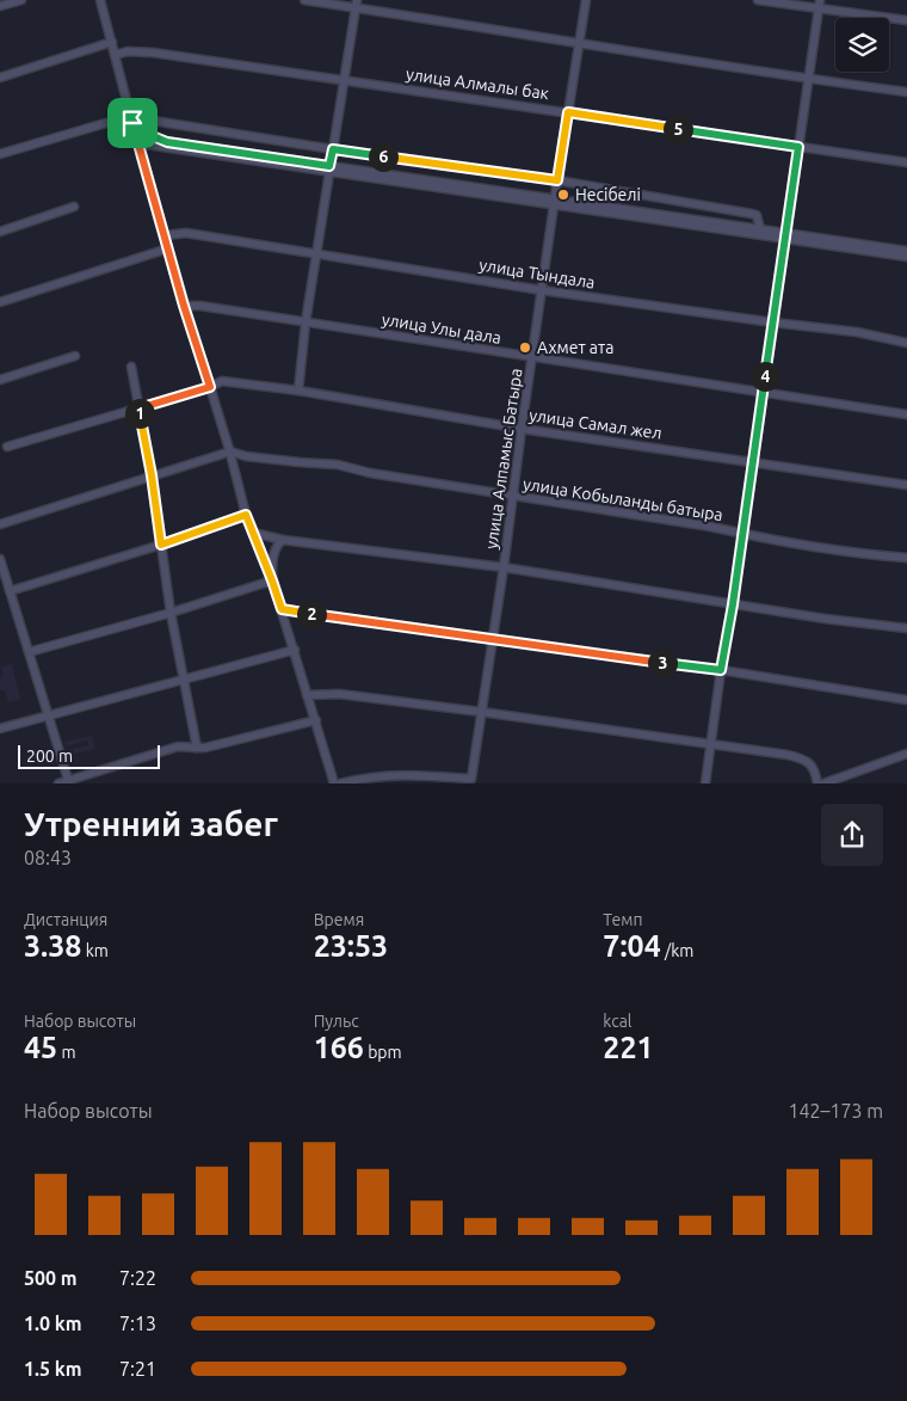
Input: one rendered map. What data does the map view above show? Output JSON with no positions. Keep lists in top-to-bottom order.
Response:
{
  "streets": {
    "street": [
      "улица Алмалы бак",
      "улица Тындала",
      "улица Улы дала",
      "улица Самал жел",
      "улица Алпамыс Батыра",
      "улица Кобыланды батыра"
    ]
  },
  "crossings": [
    ["улица Алмалы бак", "улица Алпамыс Батыра"],
    ["улица Тындала", "улица Алпамыс Батыра"],
    ["улица Улы дала", "улица Алпамыс Батыра"],
    ["улица Самал жел", "улица Алпамыс Батыра"],
    ["улица Алпамыс Батыра", "улица Кобыланды батыра"]
  ],
  "places": ["Несібелі", "Ахмет ата"],
  "scale_bar": "200 m",
  "page": {
    "pins": [
      "5",
      "6",
      "4",
      "1",
      "2",
      "3"
    ],
    "scale": "200 m",
    "heading": ["Утренний забег", "08:43"],
    "stats": [
      ["Дистанция", "3.38 km"],
      ["Время", "23:53"],
      ["Темп", "7:04 /km"],
      ["Набор высоты", "45 m"],
      ["Пульс", "166 bpm"],
      ["kcal", "221"]
    ],
    "chart": ["Набор высоты", "142–173 m"],
    "list": [
      {
        "name": "500 m",
        "note": "7:22"
      },
      {
        "name": "1.0 km",
        "note": "7:13"
      },
      {
        "name": "1.5 km",
        "note": "7:21"
      }
    ]
  }
}
